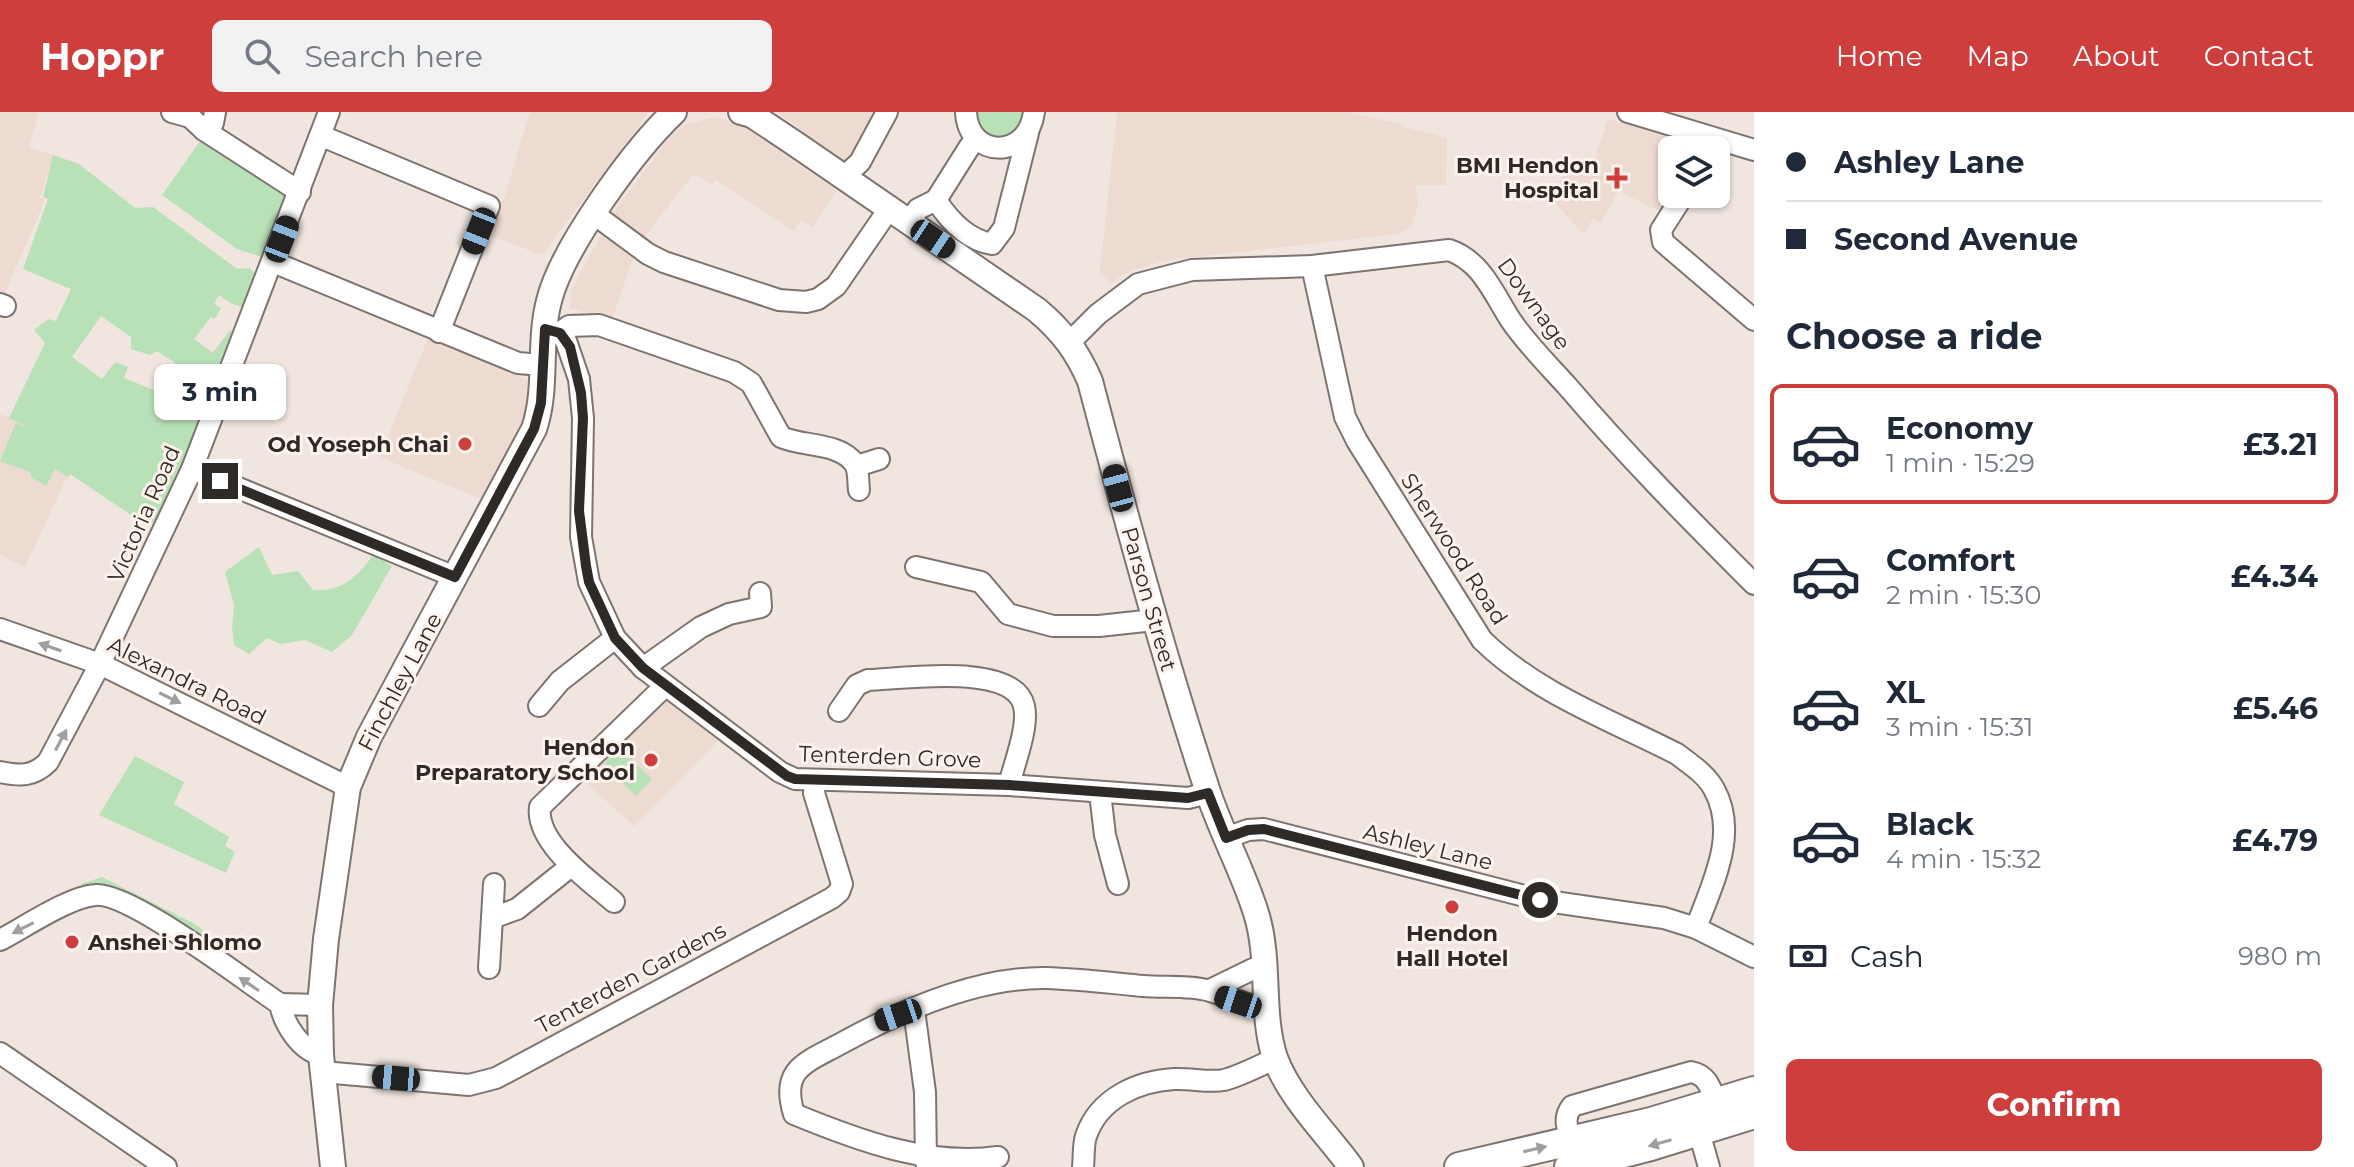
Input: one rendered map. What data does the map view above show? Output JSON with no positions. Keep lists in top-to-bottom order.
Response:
{
  "streets": {
    "main road": ["Parson Street", "Finchley Lane"],
    "street": [
      "Downage",
      "Victoria Road",
      "Sherwood Road",
      "Alexandra Road",
      "Tenterden Grove",
      "Ashley Lane",
      "Tenterden Gardens"
    ]
  },
  "crossings": [
    ["Downage", "Sherwood Road"],
    ["Downage", "Parson Street"],
    ["Victoria Road", "Alexandra Road"],
    ["Sherwood Road", "Ashley Lane"],
    ["Parson Street", "Tenterden Grove"],
    ["Parson Street", "Ashley Lane"],
    ["Alexandra Road", "Finchley Lane"],
    ["Finchley Lane", "Tenterden Grove"],
    ["Finchley Lane", "Tenterden Gardens"],
    ["Tenterden Grove", "Tenterden Gardens"]
  ],
  "places": {
    "health": ["BMI Hendon Hospital"],
    "other": [
      "Od Yoseph Chai",
      "Hendon Preparatory School",
      "Hendon Hall Hotel",
      "Anshei Shlomo"
    ]
  },
  "page": {
    "header": "Hoppr",
    "search": "Search here",
    "nav": [
      "Home",
      "Map",
      "About",
      "Contact"
    ],
    "banner": ["Ashley Lane", "Second Avenue"],
    "heading": "Choose a ride",
    "bubble": "3 min",
    "list": [
      {
        "name": "Economy",
        "note": "1 min · 15:29",
        "value": "£3.21"
      },
      {
        "name": "Comfort",
        "note": "2 min · 15:30",
        "value": "£4.34"
      },
      {
        "name": "XL",
        "note": "3 min · 15:31",
        "value": "£5.46"
      },
      {
        "name": "Black",
        "note": "4 min · 15:32",
        "value": "£4.79"
      }
    ],
    "pay": ["Cash", "980 m"],
    "buttons": "Confirm"
  }
}
